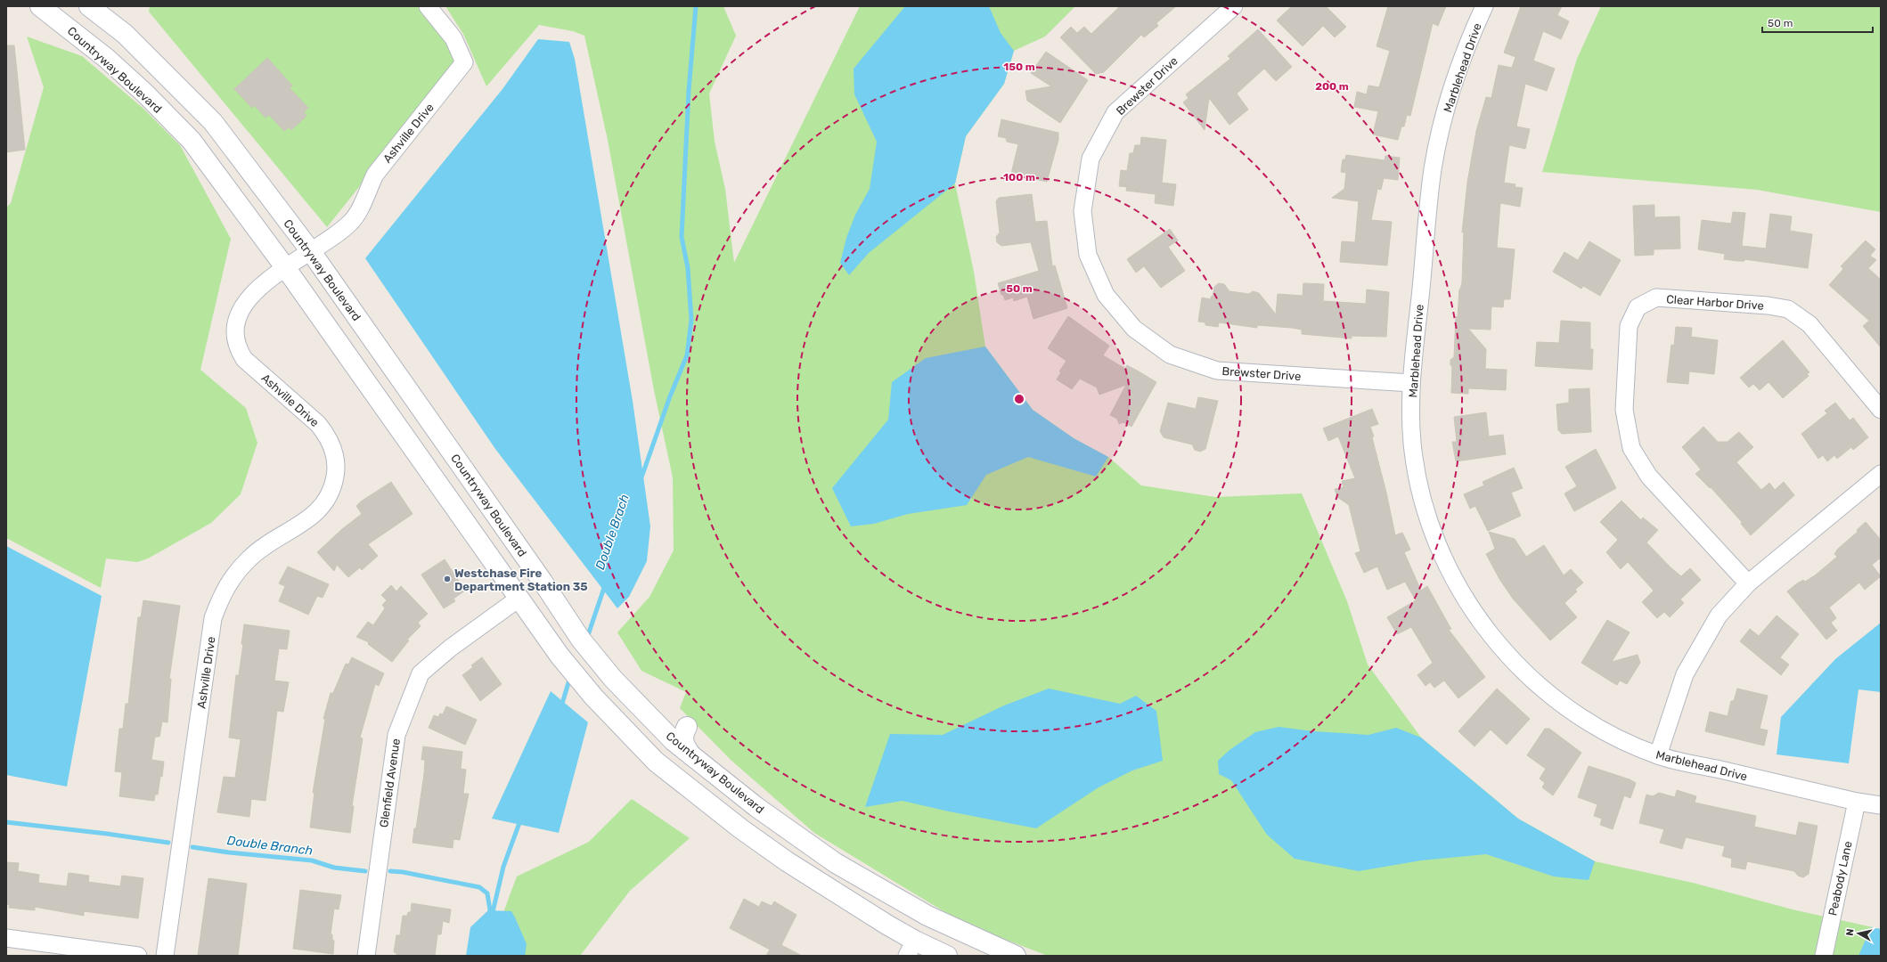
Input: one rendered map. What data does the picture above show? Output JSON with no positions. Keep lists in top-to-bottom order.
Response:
{
  "streets": {
    "street": [
      "Marblehead Drive",
      "Countryway Boulevard",
      "Brewster Drive",
      "Ashville Drive",
      "Clear Harbor Drive",
      "Glenfield Avenue",
      "Peabody Lane"
    ]
  },
  "crossings": [
    ["Marblehead Drive", "Brewster Drive"],
    ["Marblehead Drive", "Peabody Lane"],
    ["Countryway Boulevard", "Ashville Drive"],
    ["Countryway Boulevard", "Glenfield Avenue"]
  ],
  "water": ["Double Brach", "Double Branch"],
  "places": ["Westchase Fire Department Station 35"],
  "scale_bar": "50 m",
  "north": "left",
  "rings": [
    "150 m",
    "200 m",
    "100 m",
    "50 m"
  ]
}
